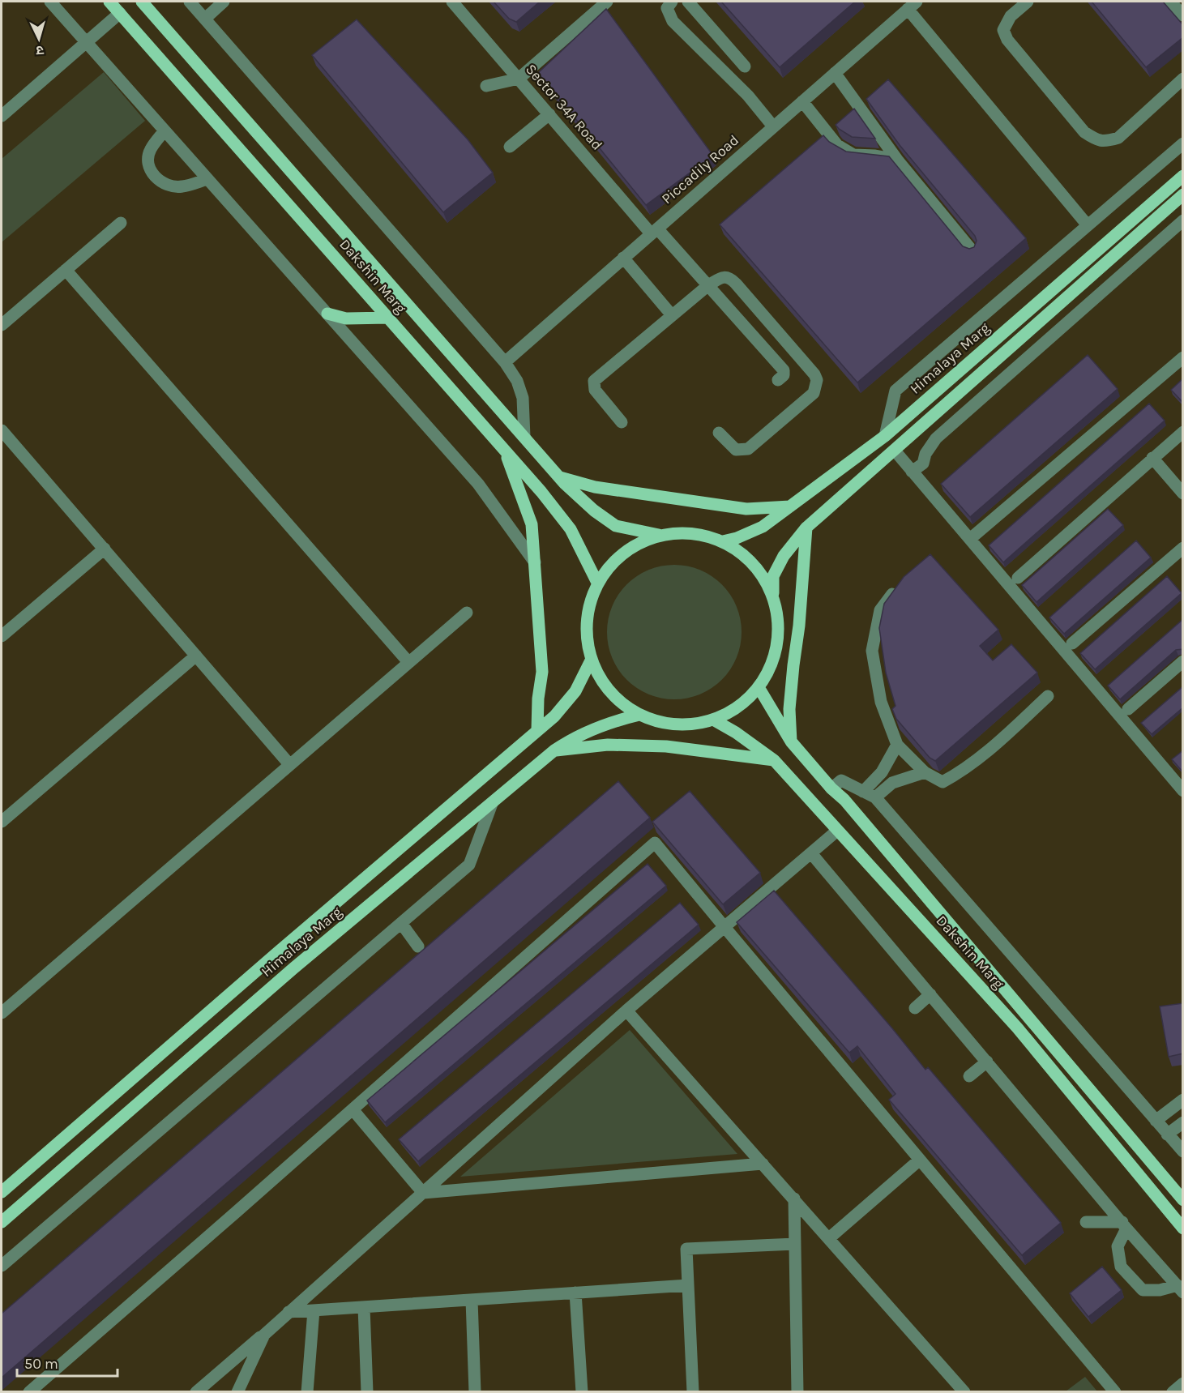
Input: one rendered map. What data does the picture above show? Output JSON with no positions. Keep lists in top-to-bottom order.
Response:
{
  "streets": {
    "main road": ["Dakshin Marg", "Himalaya Marg"],
    "street": ["Sector 34A Road", "Piccadily Road"]
  },
  "crossings": [
    ["Sector 34A Road", "Piccadily Road"]
  ],
  "scale_bar": "50 m",
  "north": "bottom"
}
